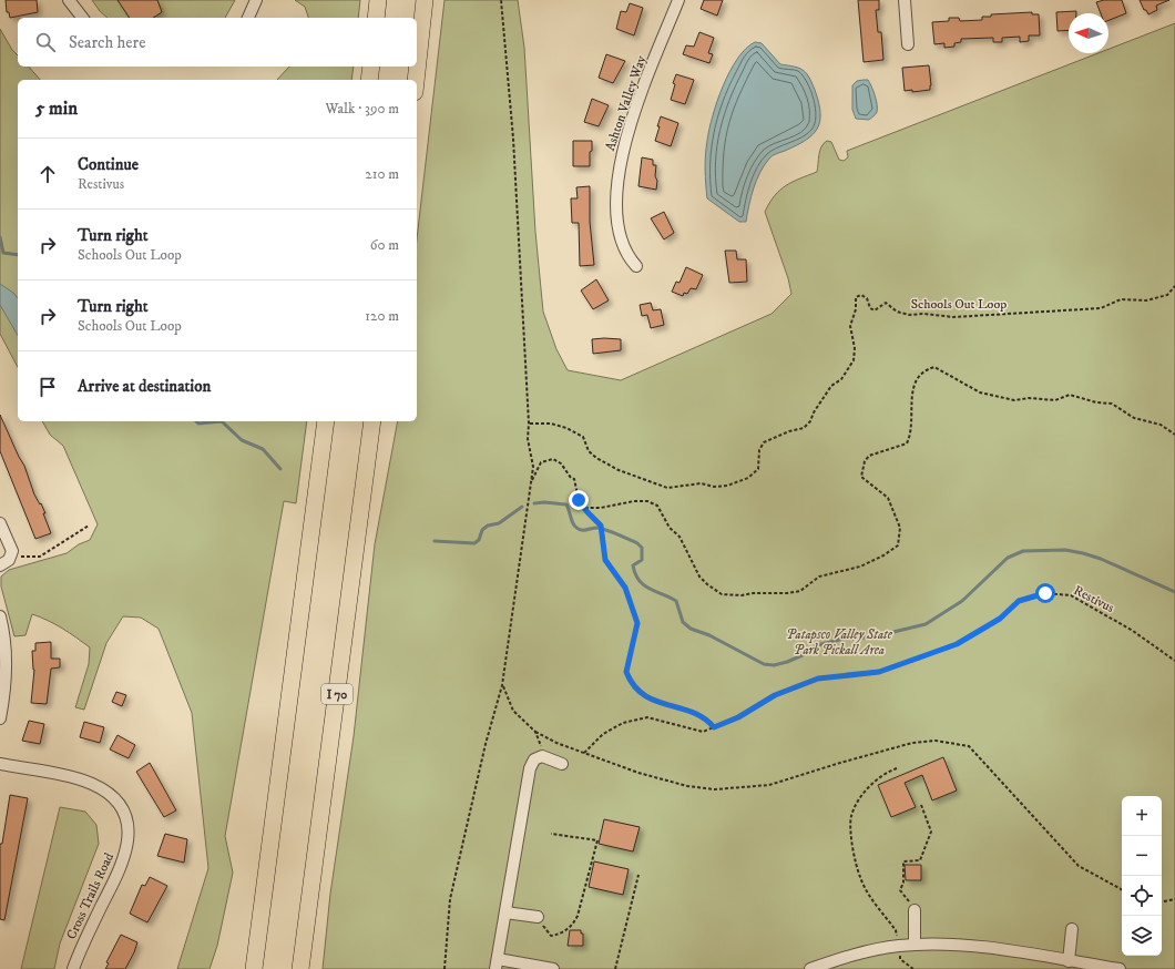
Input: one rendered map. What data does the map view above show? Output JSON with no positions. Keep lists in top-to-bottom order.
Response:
{
  "streets": {
    "highway": ["I 70"],
    "street": ["Ashton Valley Way", "Cross Trails Road"],
    "path": ["Schools Out Loop", "Restivus"]
  },
  "parks": ["Patapsco Valley State Park Pickall Area"],
  "north": "left",
  "page": {
    "search": "Search here",
    "heading": ["5 min", "Walk · 390 m"],
    "list": [
      ["Continue", "Restivus", "210 m"],
      ["Turn right", "Schools Out Loop", "60 m"],
      ["Turn right", "Schools Out Loop", "120 m"],
      "Arrive at destination"
    ],
    "map_buttons": ["+", "−"]
  }
}
